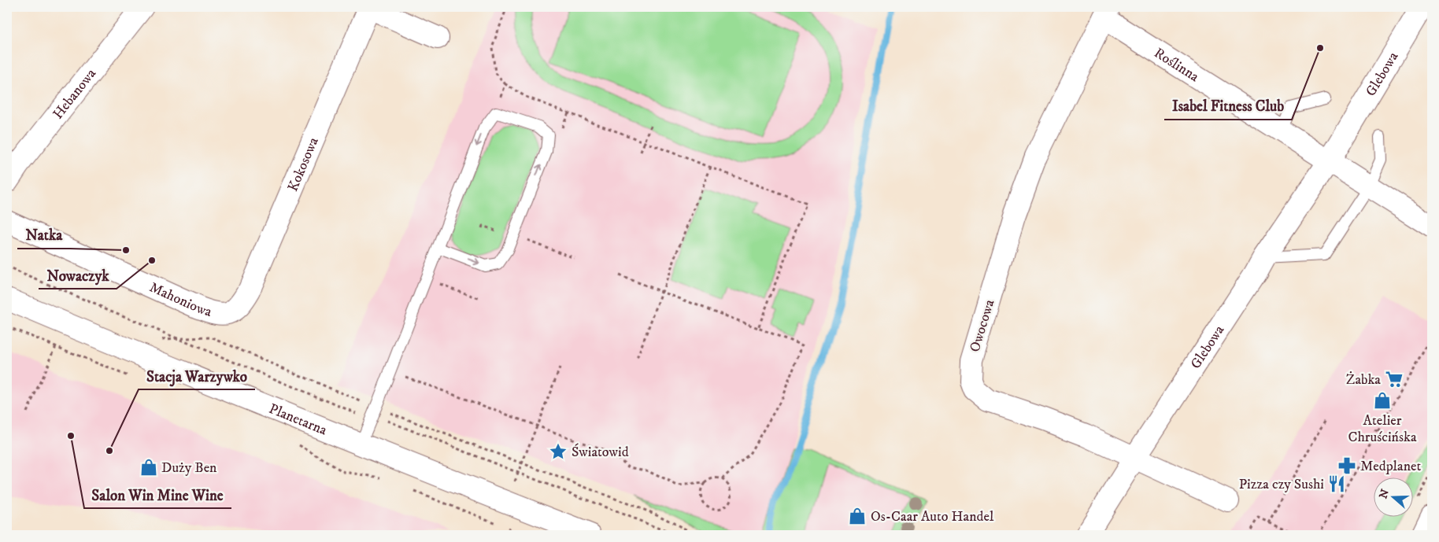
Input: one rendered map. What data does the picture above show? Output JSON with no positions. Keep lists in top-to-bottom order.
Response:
{
  "streets": {
    "street": [
      "Roślinna",
      "Glebowa",
      "Hebanowa",
      "Kokosowa",
      "Mahoniowa",
      "Owocowa",
      "Planetarna"
    ]
  },
  "crossings": [
    ["Roślinna", "Glebowa"],
    ["Roślinna", "Owocowa"],
    ["Glebowa", "Owocowa"],
    ["Kokosowa", "Mahoniowa"]
  ],
  "places": {
    "other": [
      "Isabel Fitness Club",
      "Natka",
      "Nowaczyk",
      "Salon Win Mine Wine",
      "Stacja Warzywko"
    ],
    "supermarket": ["Żabka"],
    "shop": ["Atelier Chruścińska", "Duży Ben", "Os-Caar Auto Handel"],
    "place": ["Światowid"],
    "pharmacy": ["Medplanet"],
    "restaurant": ["Pizza czy Sushi"]
  },
  "north": "left"
}
